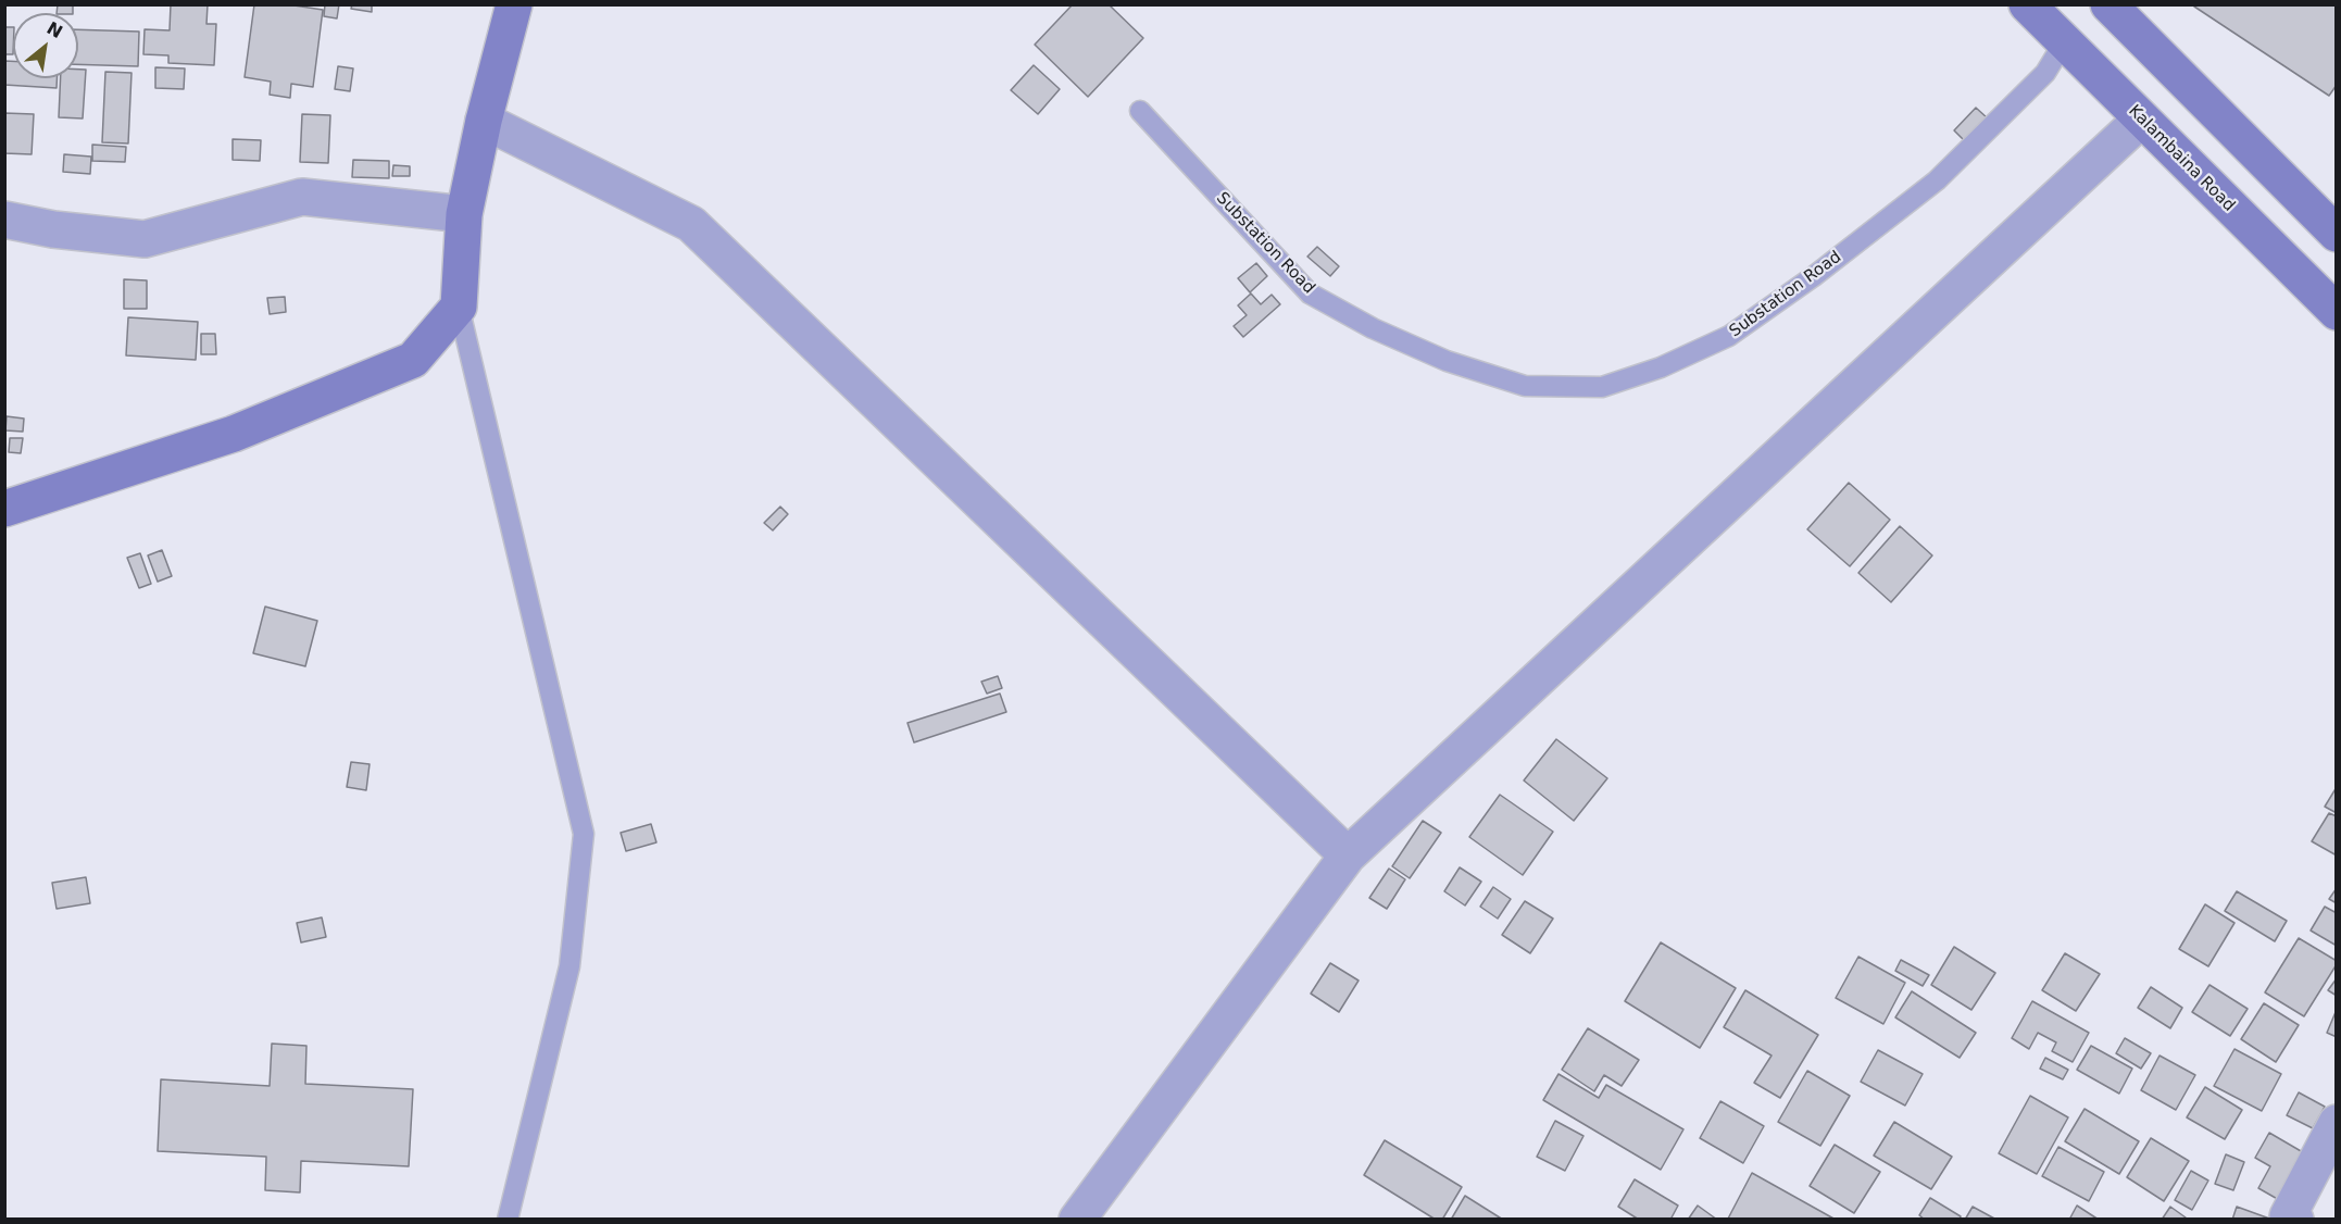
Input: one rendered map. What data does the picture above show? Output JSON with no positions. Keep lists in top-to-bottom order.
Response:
{
  "streets": {
    "street": ["Kalambaina Road"],
    "lane": ["Substation Road"]
  },
  "crossings": [
    ["Kalambaina Road", "Substation Road"]
  ],
  "north": "top right"
}
